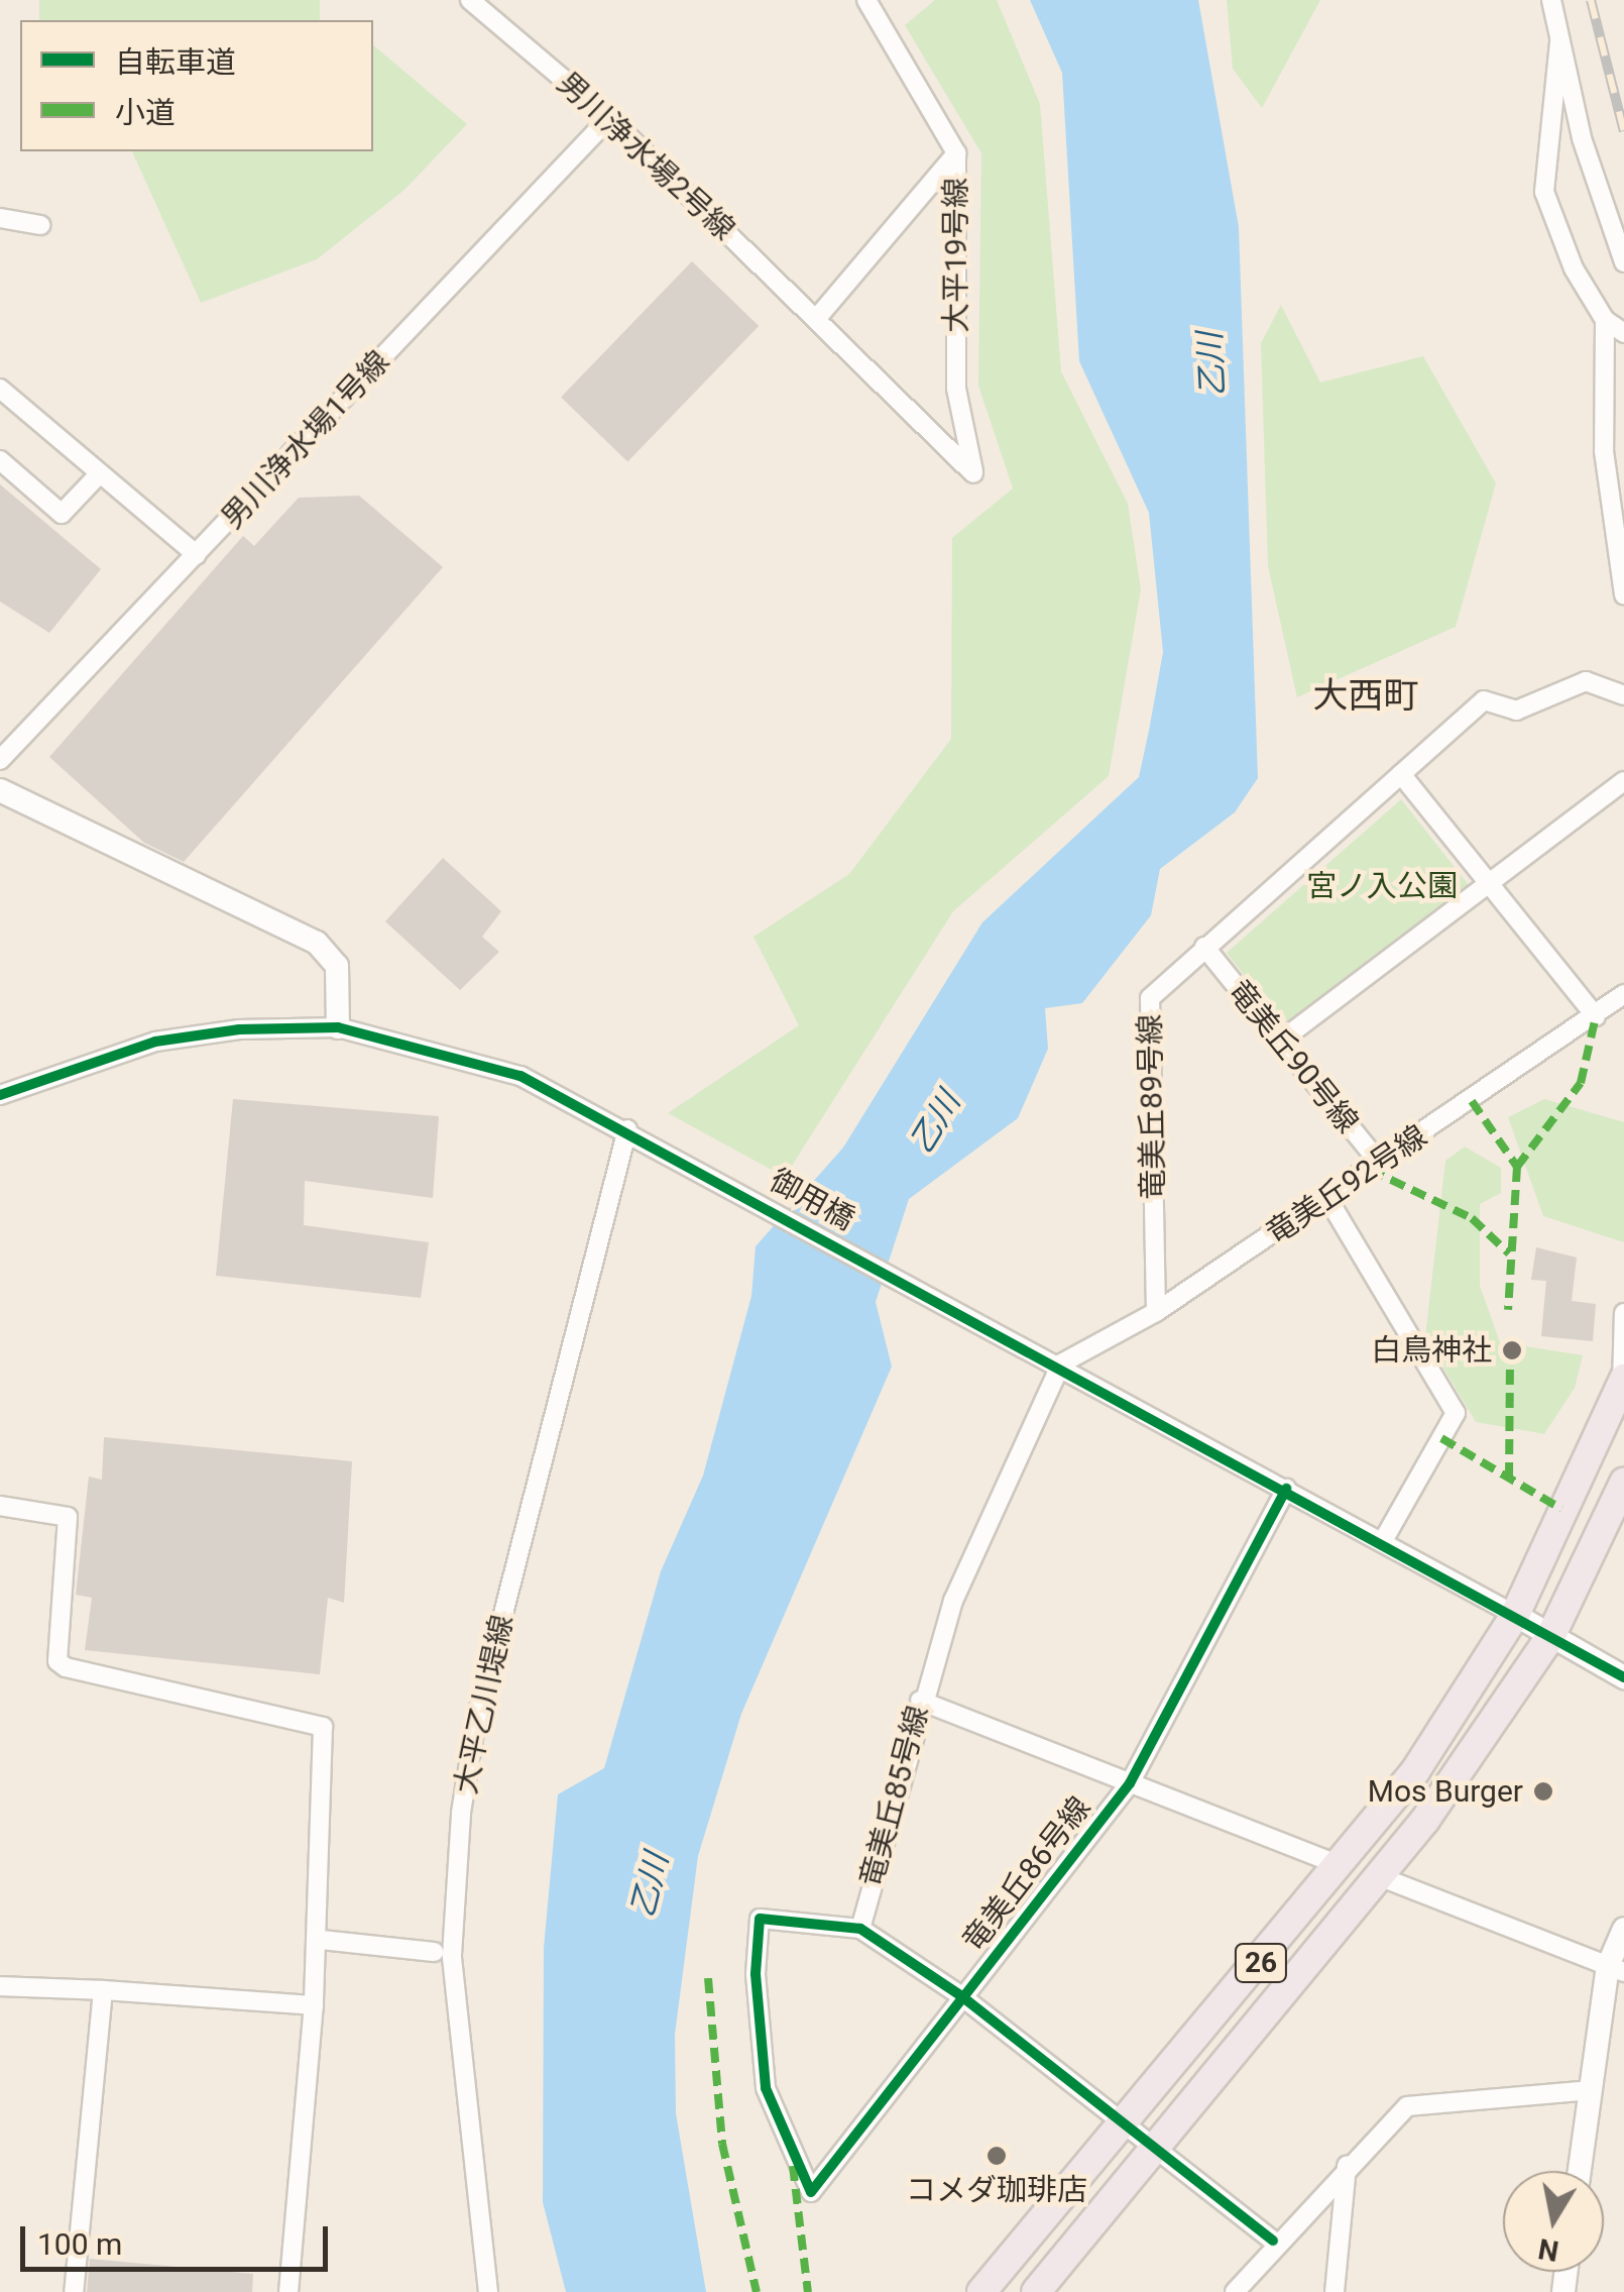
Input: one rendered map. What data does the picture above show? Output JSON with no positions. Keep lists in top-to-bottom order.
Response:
{
  "streets": {
    "main road": ["26"],
    "street": [
      "男川浄水場2号線",
      "大平19号線",
      "男川浄水場1号線",
      "竜美丘90号線",
      "竜美丘89号線",
      "竜美丘92号線",
      "御用橋",
      "大平乙川堤線",
      "竜美丘85号線",
      "竜美丘86号線"
    ]
  },
  "crossings": [
    ["男川浄水場2号線", "大平19号線"],
    ["男川浄水場2号線", "男川浄水場1号線"],
    ["竜美丘90号線", "竜美丘89号線"],
    ["竜美丘90号線", "竜美丘92号線"],
    ["竜美丘89号線", "竜美丘92号線"],
    ["竜美丘92号線", "御用橋"],
    ["竜美丘92号線", "竜美丘85号線"],
    ["御用橋", "大平乙川堤線"],
    ["御用橋", "竜美丘85号線"],
    ["御用橋", "竜美丘86号線"],
    ["御用橋", "26"],
    ["竜美丘85号線", "竜美丘86号線"],
    ["竜美丘85号線", "26"]
  ],
  "districts": ["大西町"],
  "water": ["乙川"],
  "parks": ["宮ノ入公園"],
  "places": ["白鳥神社", "Mos Burger", "コメダ珈琲店"],
  "legend": ["自転車道", "小道"],
  "scale_bar": "100 m",
  "north": "bottom"
}
